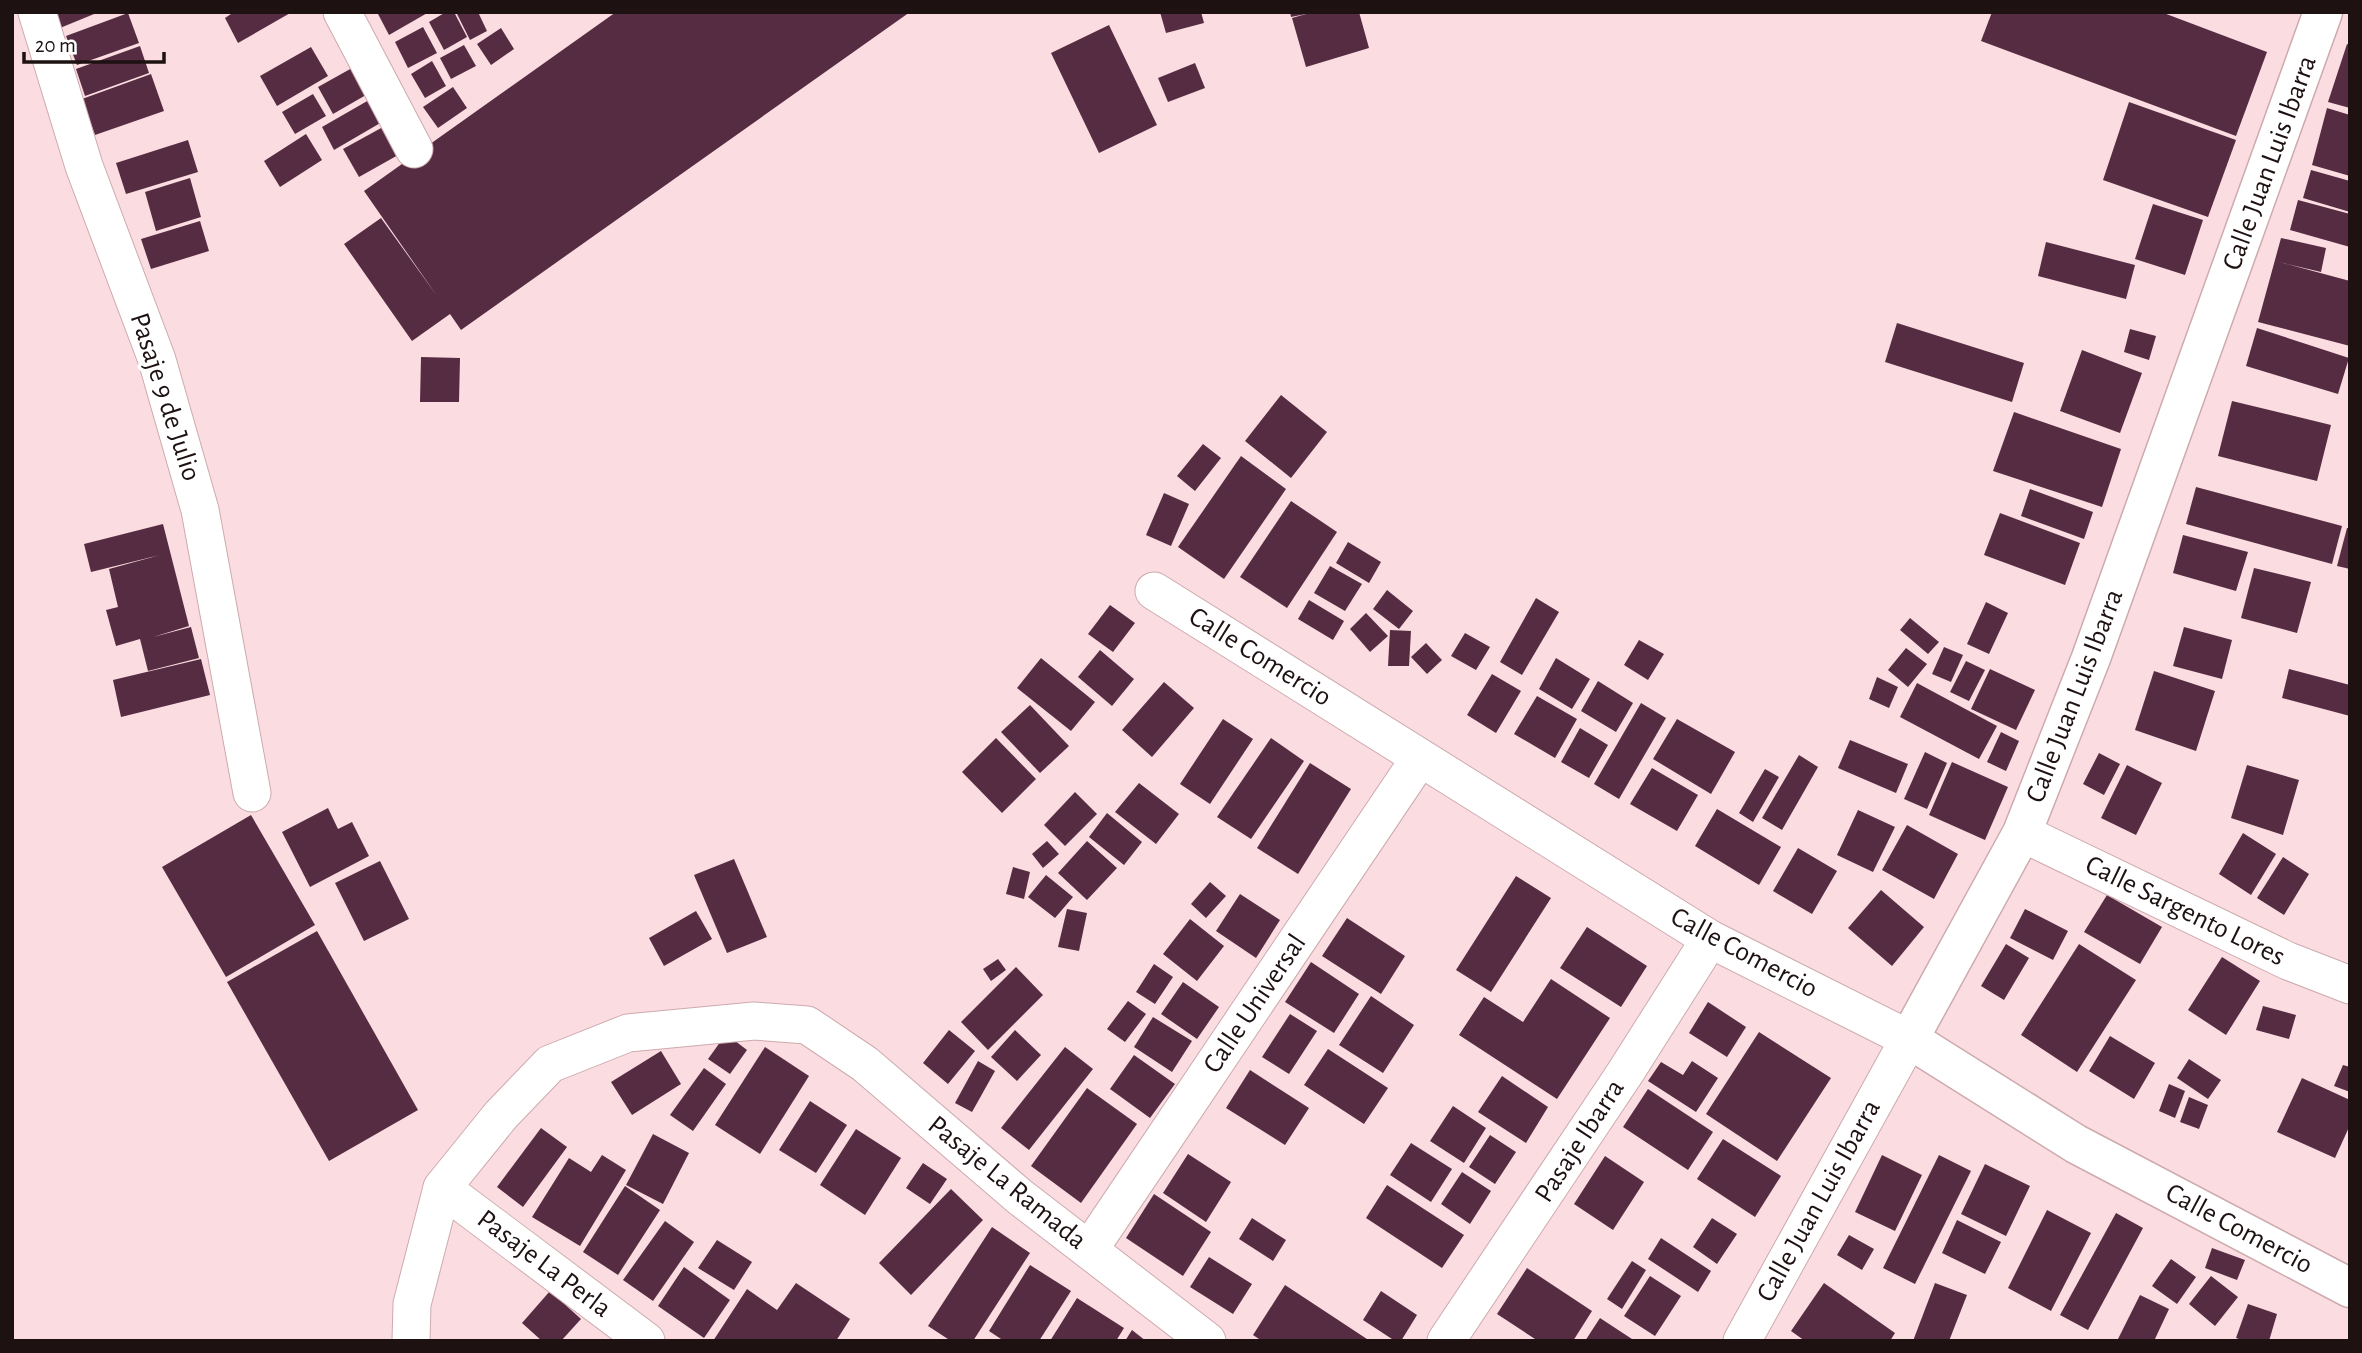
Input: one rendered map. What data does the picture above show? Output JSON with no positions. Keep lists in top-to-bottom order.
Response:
{
  "streets": {
    "street": [
      "Calle Juan Luis Ibarra",
      "Pasaje 9 de Julio",
      "Calle Comercio",
      "Calle Sargento Lores",
      "Calle Universal",
      "Pasaje Ibarra",
      "Pasaje La Ramada",
      "Pasaje La Perla"
    ]
  },
  "crossings": [
    ["Calle Juan Luis Ibarra", "Calle Comercio"],
    ["Calle Juan Luis Ibarra", "Calle Sargento Lores"],
    ["Calle Comercio", "Calle Universal"],
    ["Calle Comercio", "Pasaje Ibarra"],
    ["Calle Universal", "Pasaje La Ramada"],
    ["Pasaje La Ramada", "Pasaje La Perla"]
  ],
  "scale_bar": "20 m"
}
